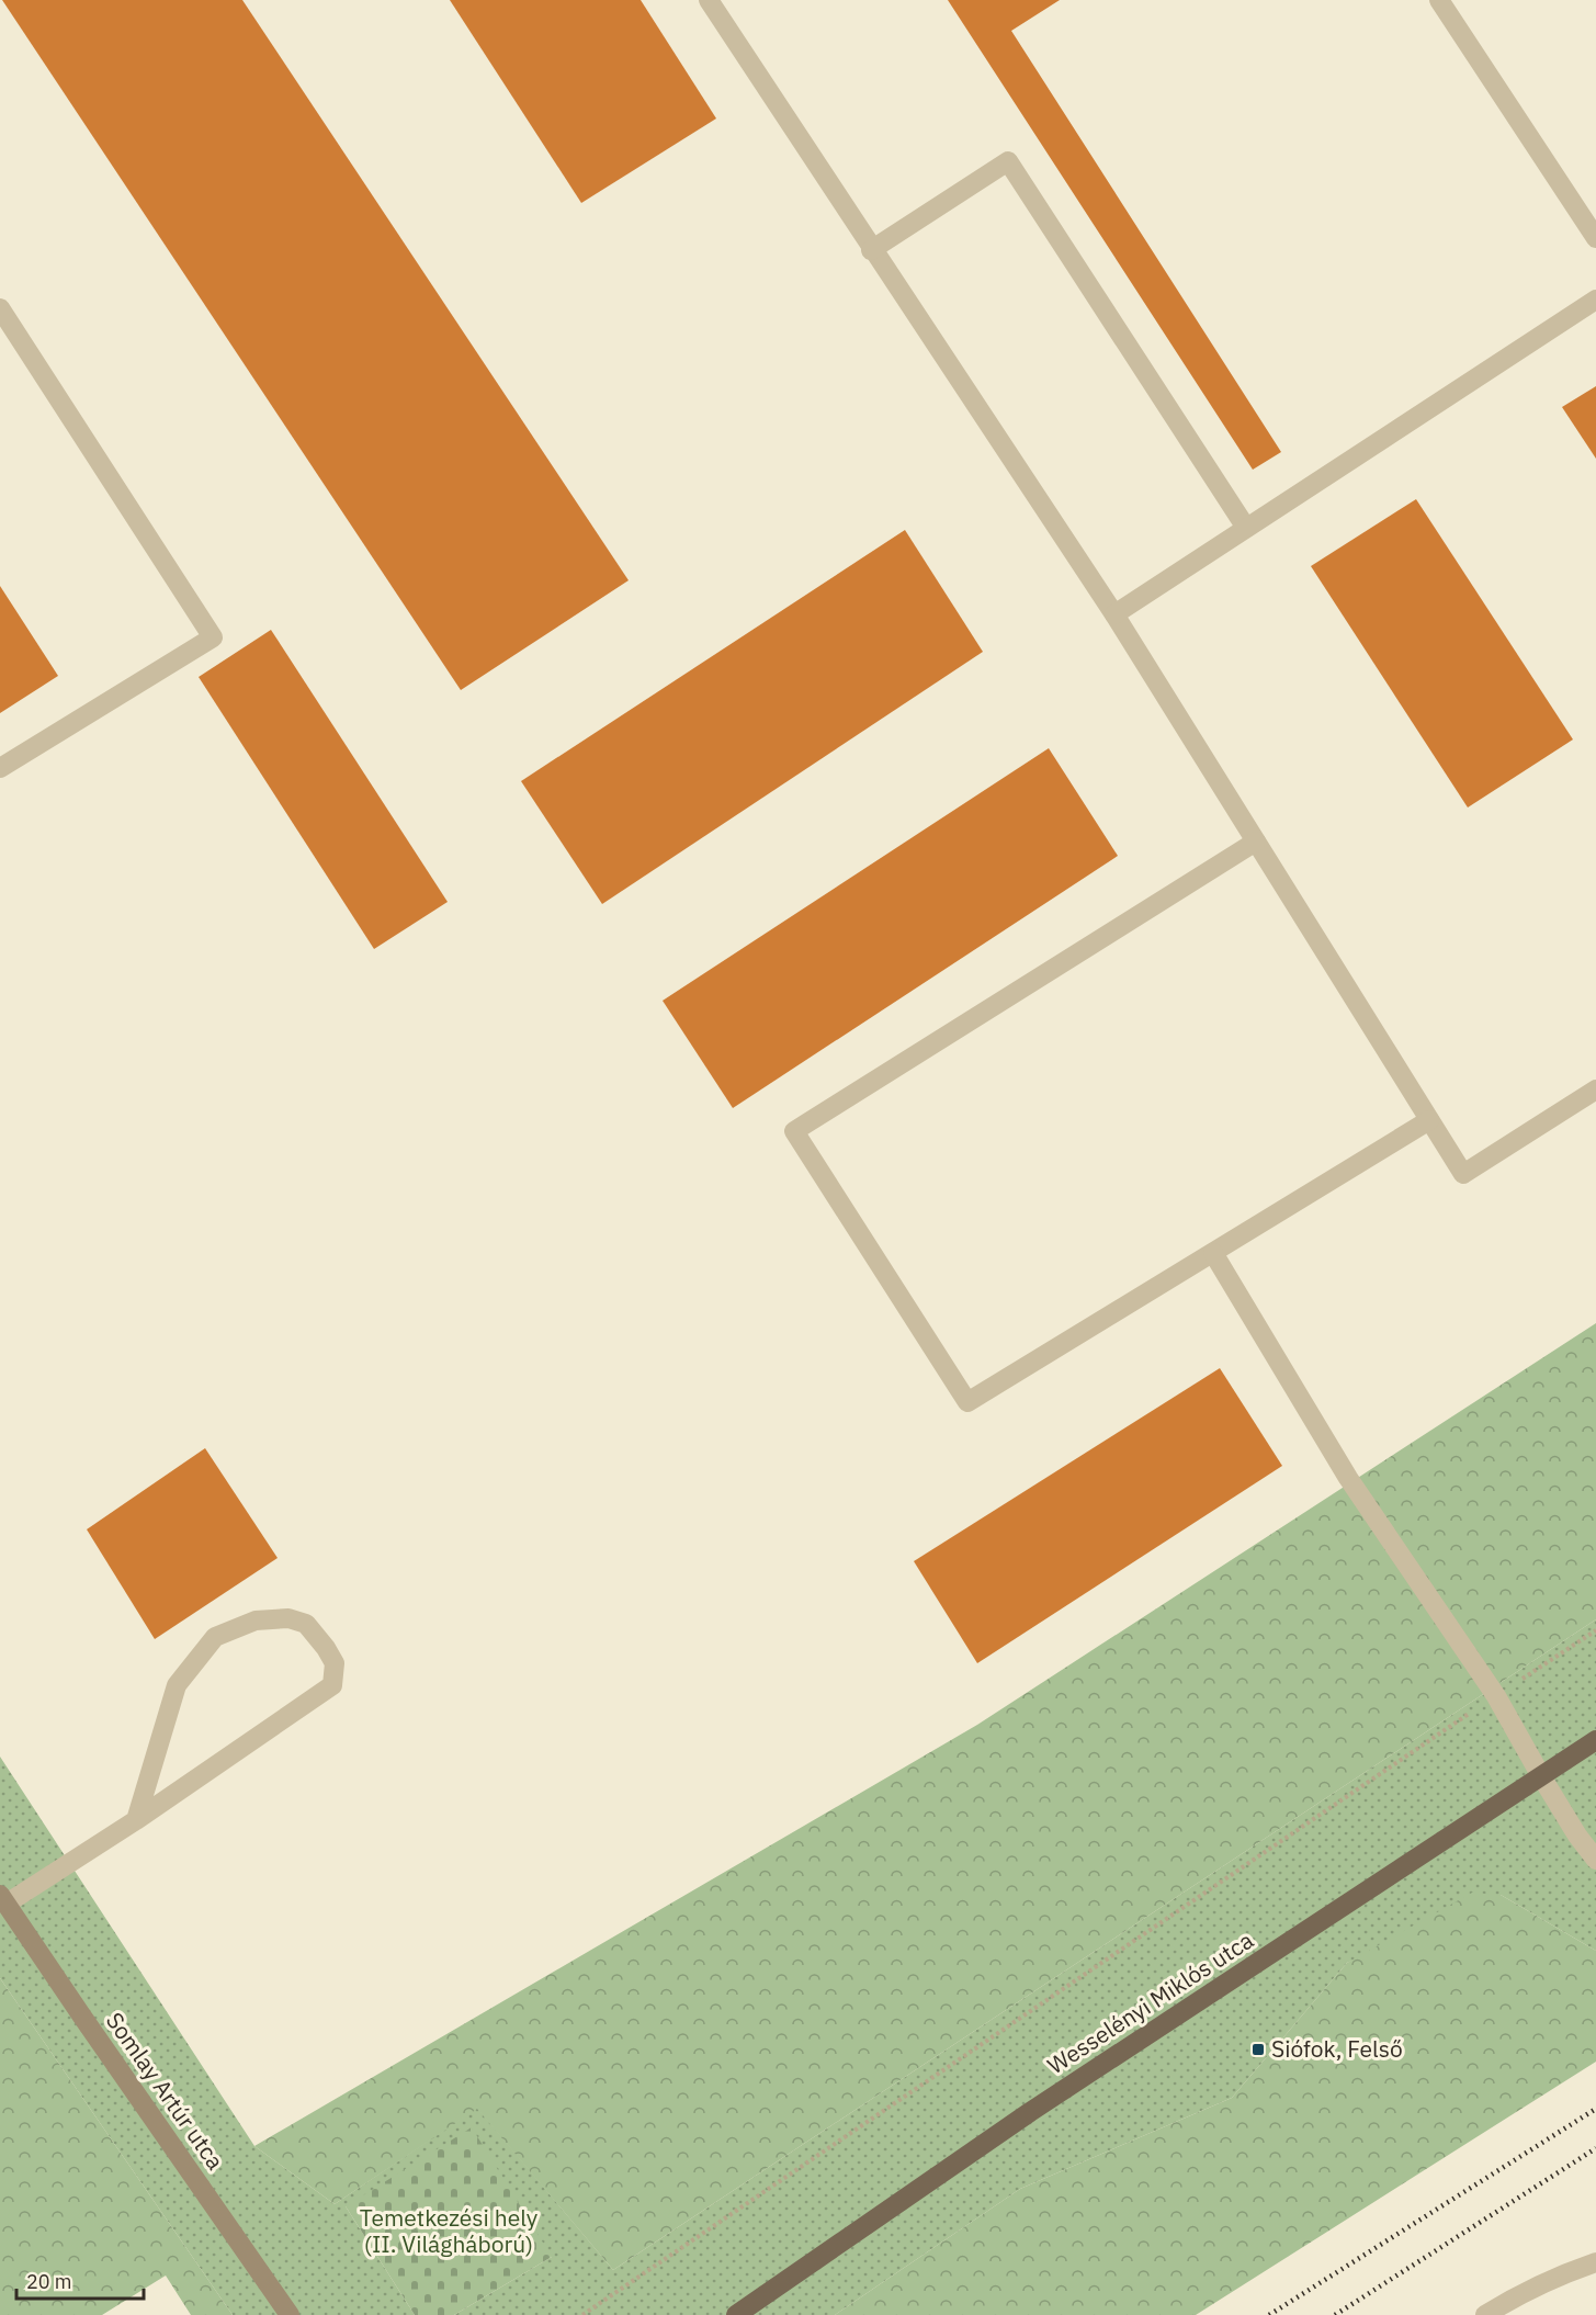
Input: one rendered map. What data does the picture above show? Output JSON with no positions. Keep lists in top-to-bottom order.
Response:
{
  "streets": {
    "main road": ["Wesselényi Miklós utca", "Somlay Artúr utca"]
  },
  "parks": ["Temetkezési hely (II. Világháború)"],
  "places": {
    "transit": ["Siófok, Felső"]
  },
  "scale_bar": "20 m"
}
